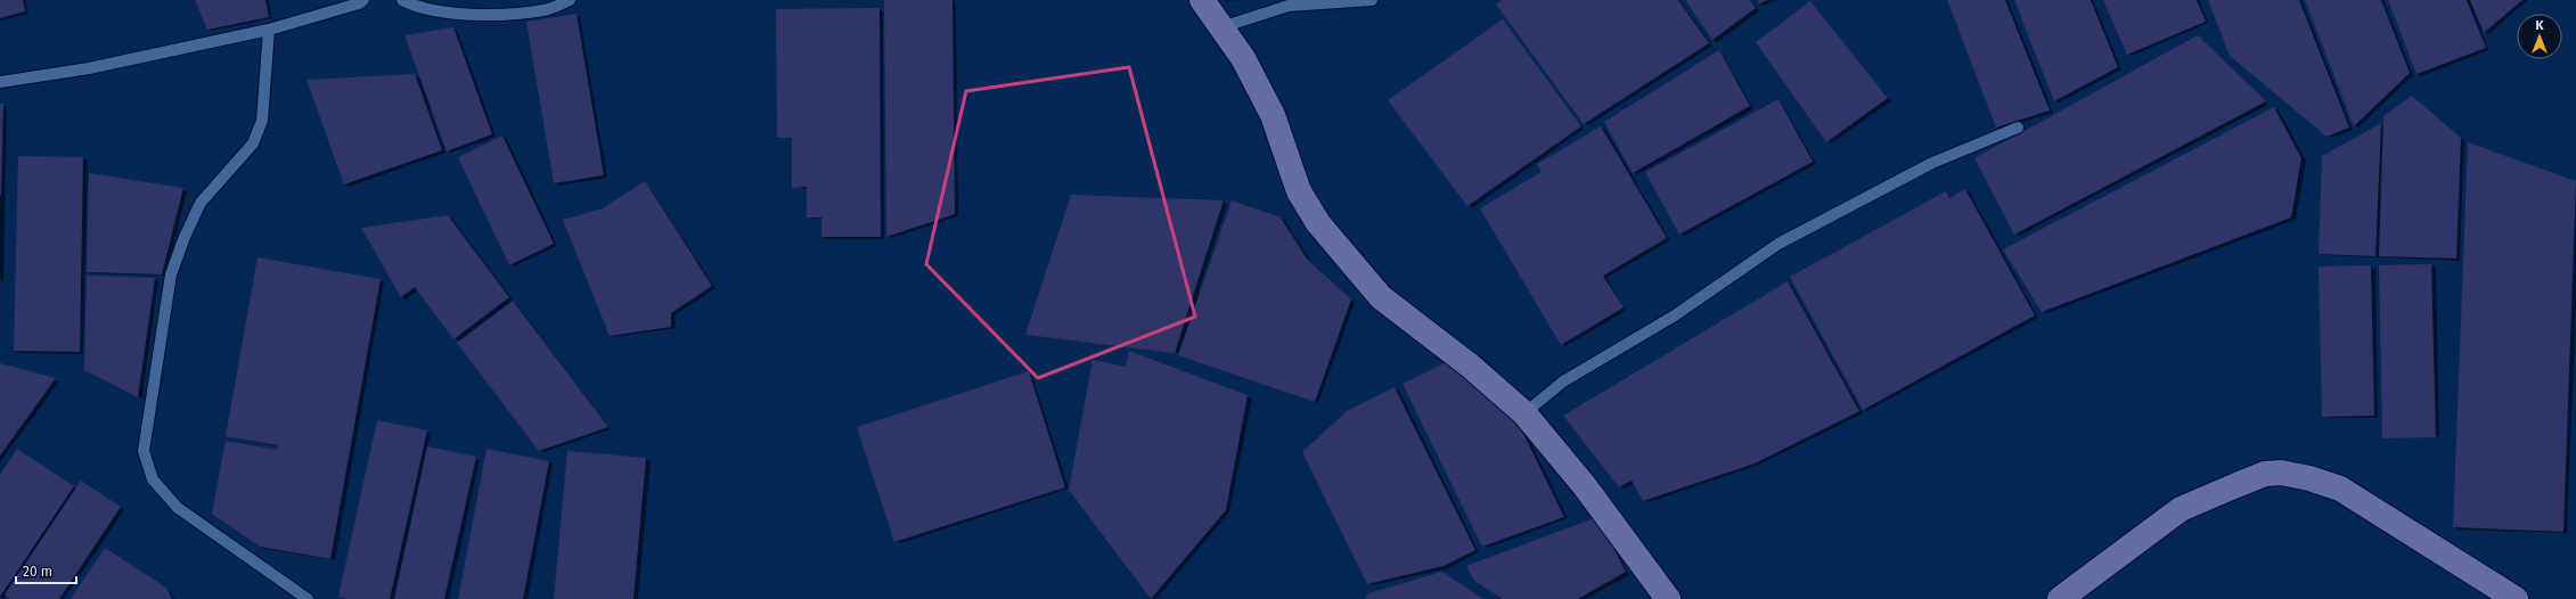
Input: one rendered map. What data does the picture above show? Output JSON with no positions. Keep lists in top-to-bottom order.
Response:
{
  "scale_bar": "20 m",
  "north": "top"
}
